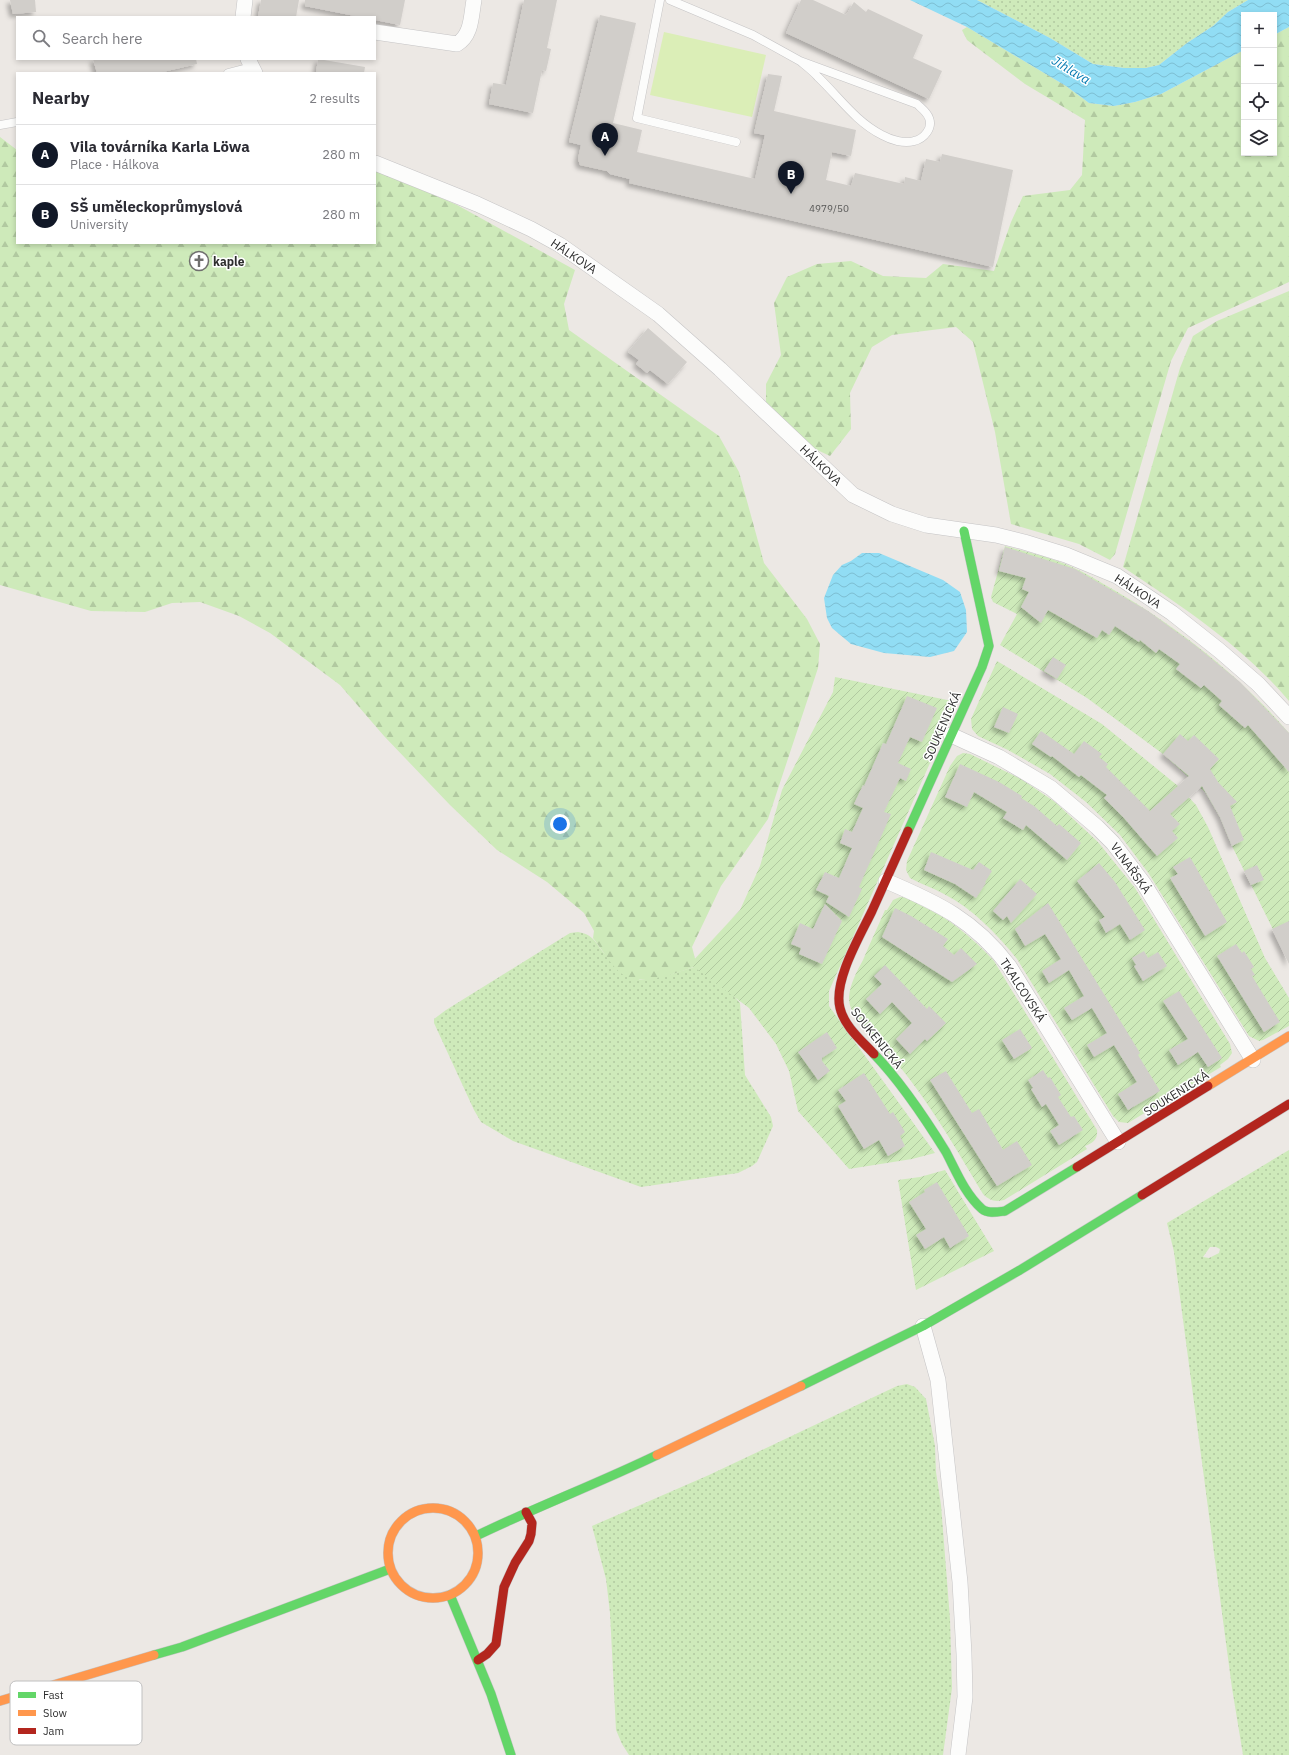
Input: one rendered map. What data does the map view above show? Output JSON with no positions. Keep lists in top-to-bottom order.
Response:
{
  "streets": {
    "main road": ["SOUKENICKÁ"],
    "street": ["HÁLKOVA", "VLNAŘSKÁ", "TKALCOVSKÁ"]
  },
  "crossings": [
    ["HÁLKOVA", "SOUKENICKÁ"],
    ["SOUKENICKÁ", "VLNAŘSKÁ"],
    ["SOUKENICKÁ", "TKALCOVSKÁ"]
  ],
  "water": ["Jihlava"],
  "places": {
    "church": ["kaple"]
  },
  "house_numbers": ["4979/50"],
  "legend": ["Fast", "Slow", "Jam"],
  "page": {
    "map_buttons": ["+", "−"],
    "search": "Search here",
    "heading": ["Nearby", "2 results"],
    "pins": ["A", "B"],
    "list": [
      {
        "mark": "A",
        "name": "Vila továrníka Karla Löwa",
        "note": "Place · Hálkova",
        "value": "280 m"
      },
      {
        "mark": "B",
        "name": "SŠ uměleckoprůmyslová",
        "note": "University",
        "value": "280 m"
      }
    ]
  }
}
